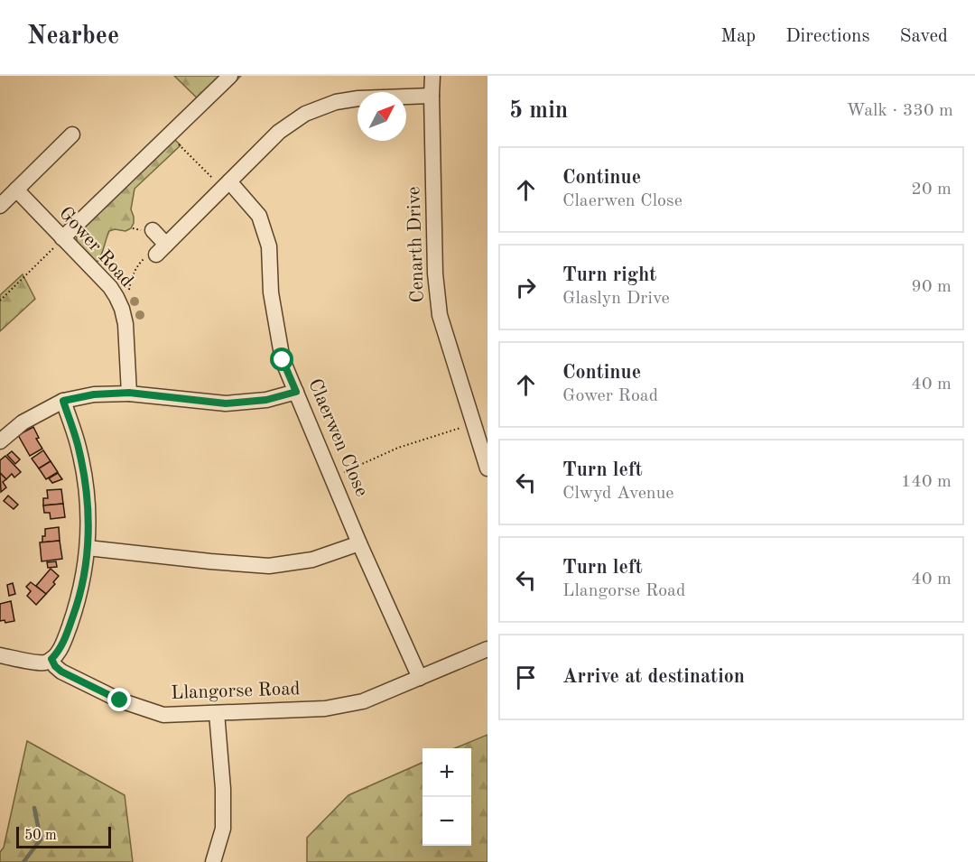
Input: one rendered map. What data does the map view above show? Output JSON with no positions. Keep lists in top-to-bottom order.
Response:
{
  "streets": {
    "street": [
      "Cenarth Drive",
      "Gower Road",
      "Claerwen Close",
      "Llangorse Road"
    ]
  },
  "crossings": [
    ["Claerwen Close", "Llangorse Road"]
  ],
  "scale_bar": "50 m",
  "north": "top right",
  "page": {
    "header": "Nearbee",
    "nav": ["Map", "Directions", "Saved"],
    "heading": ["5 min", "Walk · 330 m"],
    "list": [
      ["Continue", "Claerwen Close", "20 m"],
      ["Turn right", "Glaslyn Drive", "90 m"],
      ["Continue", "Gower Road", "40 m"],
      ["Turn left", "Clwyd Avenue", "140 m"],
      ["Turn left", "Llangorse Road", "40 m"],
      "Arrive at destination"
    ],
    "map_buttons": ["+", "−"],
    "scale": "50 m"
  }
}
